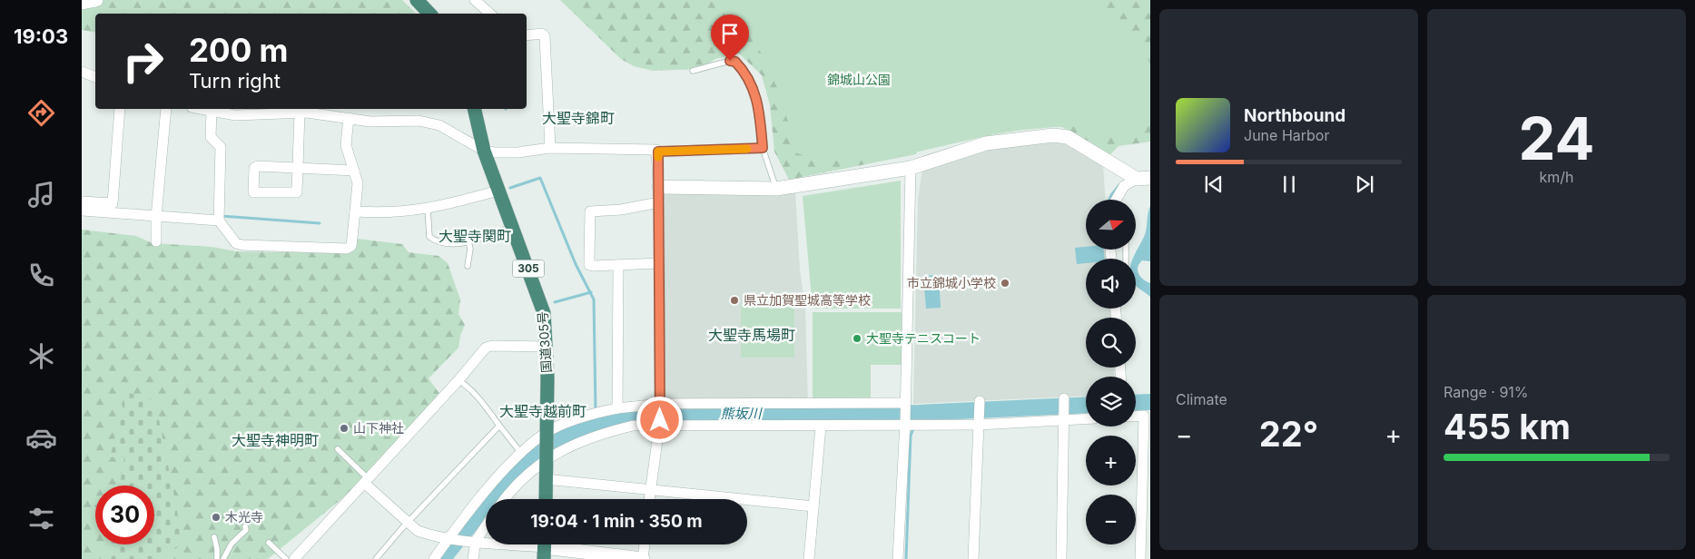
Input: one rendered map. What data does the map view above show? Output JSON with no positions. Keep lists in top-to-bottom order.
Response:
{
  "streets": {
    "highway": ["305", "国道305号"]
  },
  "districts": [
    "大聖寺錦町",
    "大聖寺関町",
    "大聖寺馬場町",
    "大聖寺越前町",
    "大聖寺神明町"
  ],
  "water": ["熊坂川"],
  "parks": ["錦城山公園"],
  "places": [
    "市立錦城小学校",
    "県立加賀聖城高等学校",
    "大聖寺テニスコート",
    "山下神社",
    "木光寺"
  ],
  "north": "right",
  "page": {
    "tabs": "19:03",
    "tile": [
      ["24", "km/h"],
      "Climate",
      ["Range · 91%", "455 km"]
    ],
    "turn": ["200 m", "Turn right"],
    "song": ["Northbound", "June Harbor"],
    "map_buttons": ["+", "−"],
    "heat": ["−", "22°", "+"],
    "limit": "30",
    "trip": "19:04 · 1 min · 350 m"
  }
}
